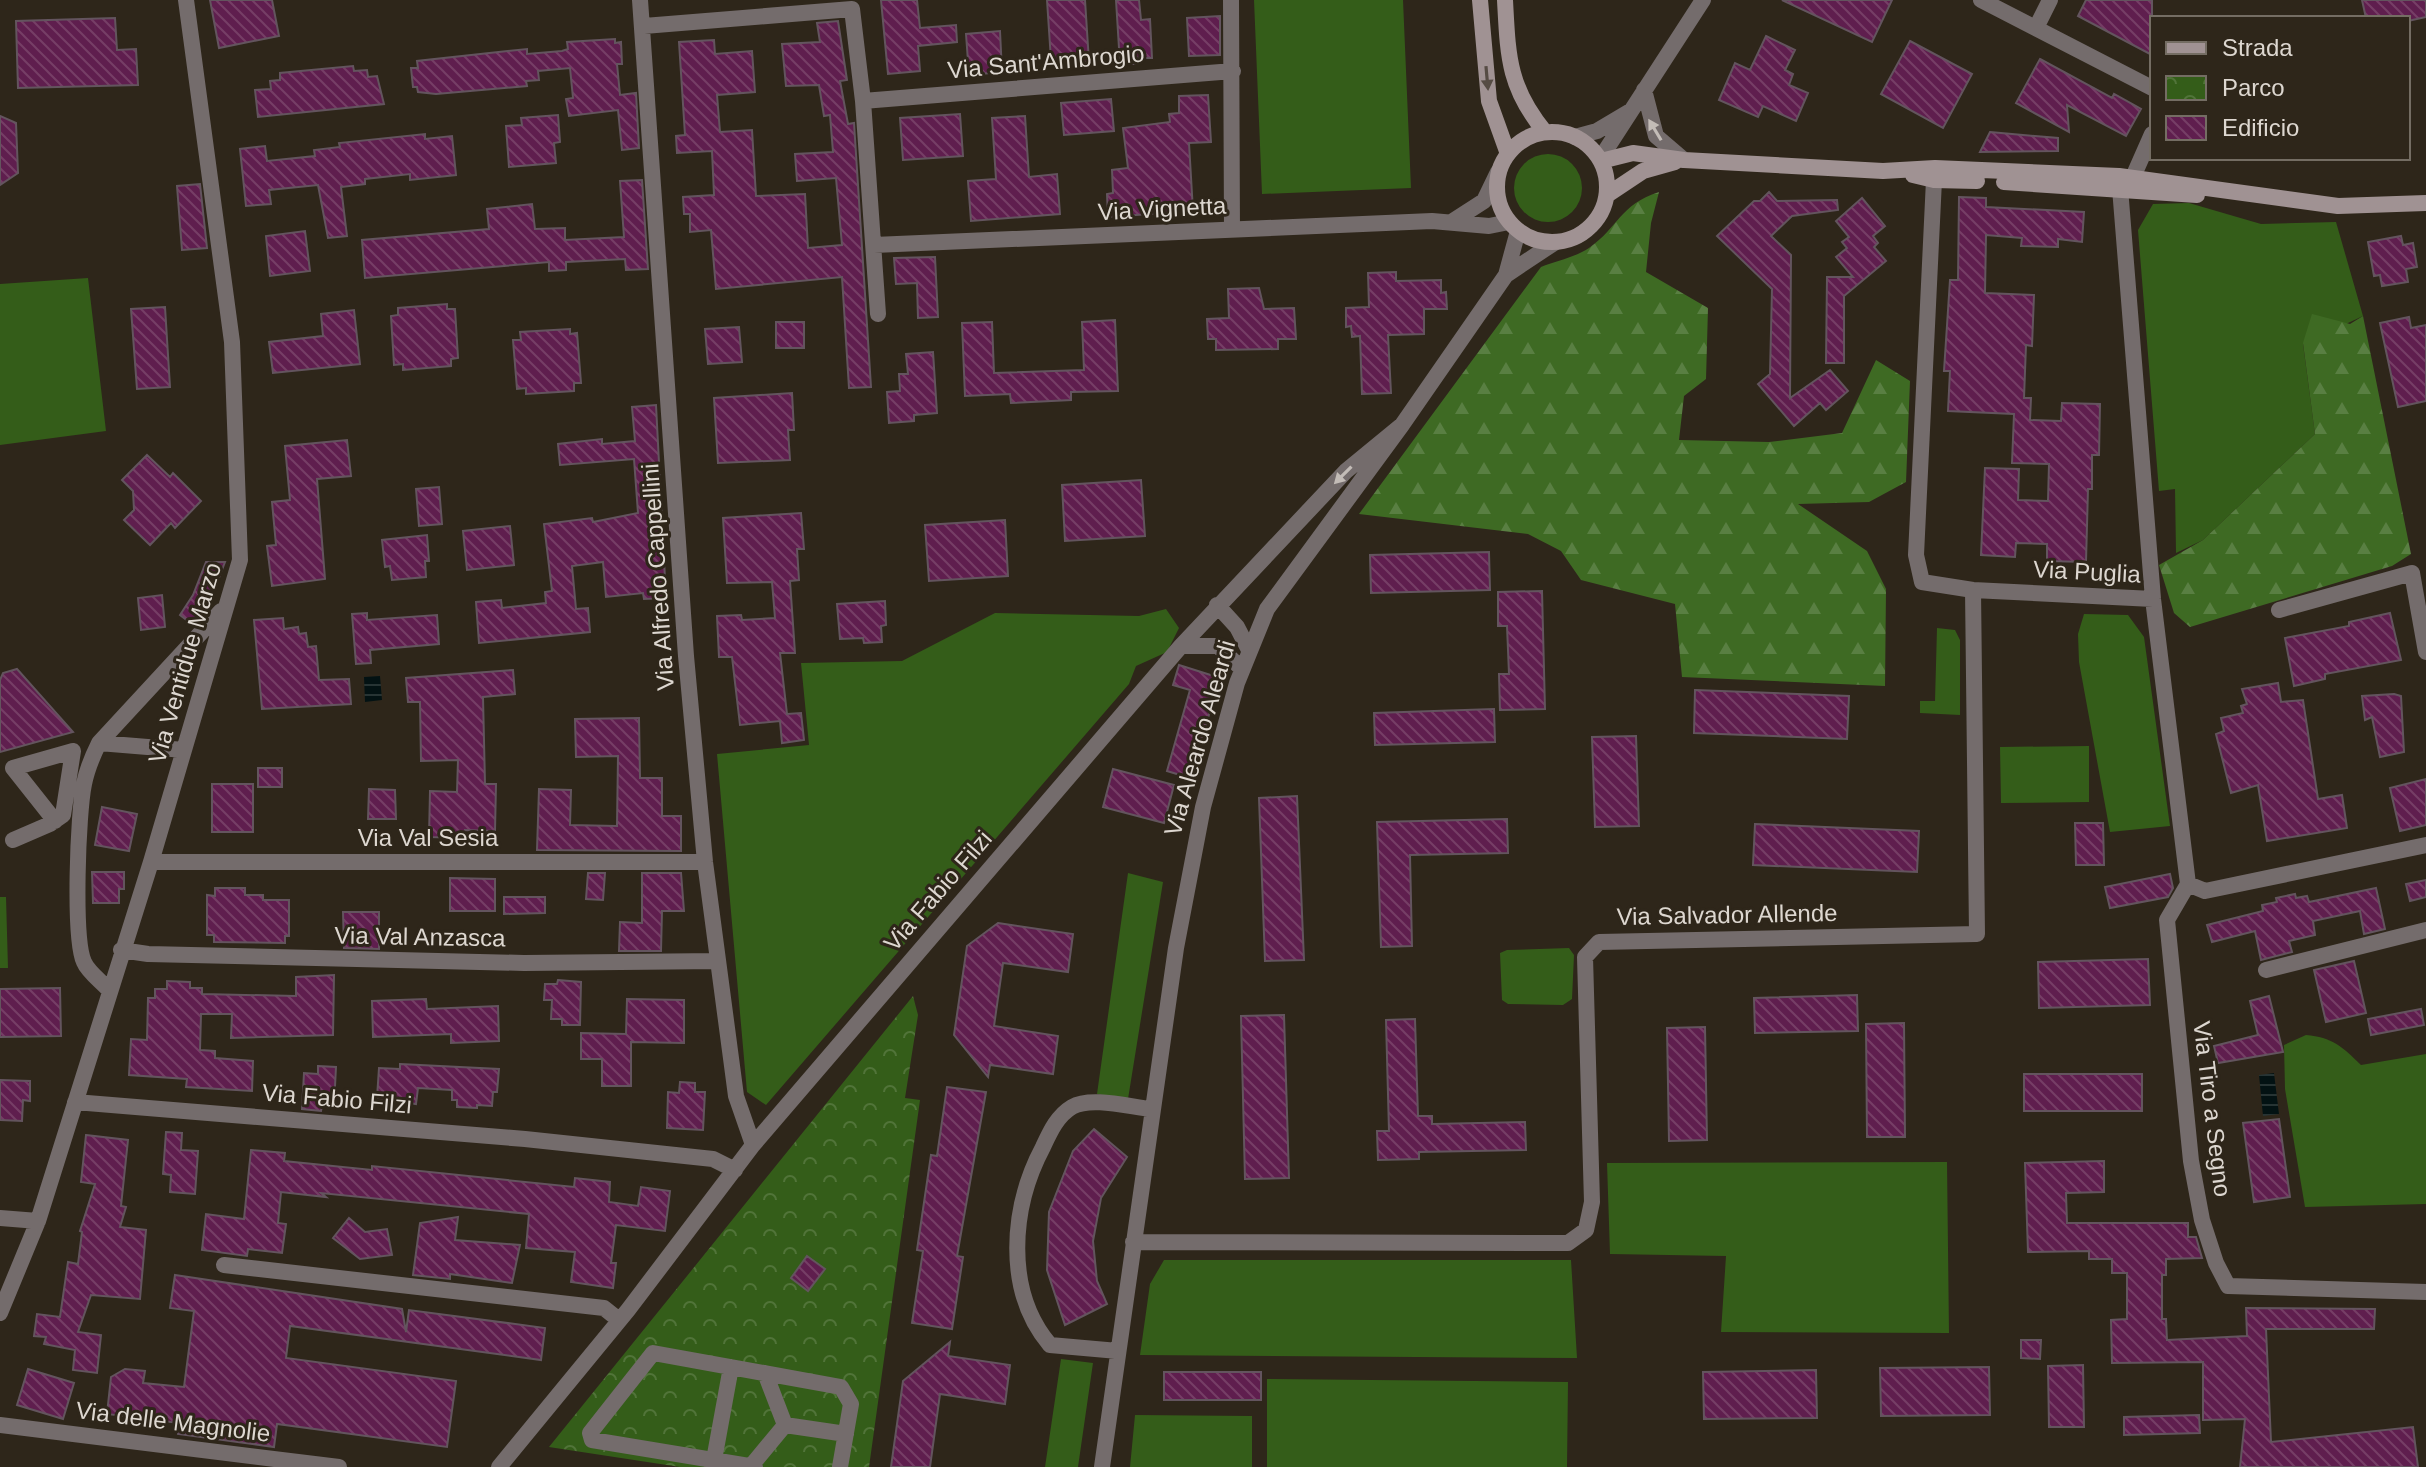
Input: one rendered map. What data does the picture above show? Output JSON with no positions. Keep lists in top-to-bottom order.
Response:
{
  "streets": {
    "street": [
      "Via Sant'Ambrogio",
      "Via Vignetta",
      "Via Puglia",
      "Via Alfredo Cappellini",
      "Via Ventidue Marzo",
      "Via Aleardo Aleardi",
      "Via Val Sesia",
      "Via Fabio Filzi",
      "Via Salvador Allende",
      "Via Val Anzasca",
      "Via Tiro a Segno",
      "Via delle Magnolie"
    ]
  },
  "crossings": [
    ["Via Puglia", "Via Salvador Allende"],
    ["Via Alfredo Cappellini", "Via Val Sesia"],
    ["Via Alfredo Cappellini", "Via Fabio Filzi"],
    ["Via Alfredo Cappellini", "Via Val Anzasca"],
    ["Via Ventidue Marzo", "Via Val Sesia"],
    ["Via Ventidue Marzo", "Via Fabio Filzi"],
    ["Via Ventidue Marzo", "Via Val Anzasca"],
    ["Via Aleardo Aleardi", "Via Fabio Filzi"],
    ["Via Aleardo Aleardi", "Via Salvador Allende"]
  ],
  "legend": ["Strada", "Parco", "Edificio"]
}
